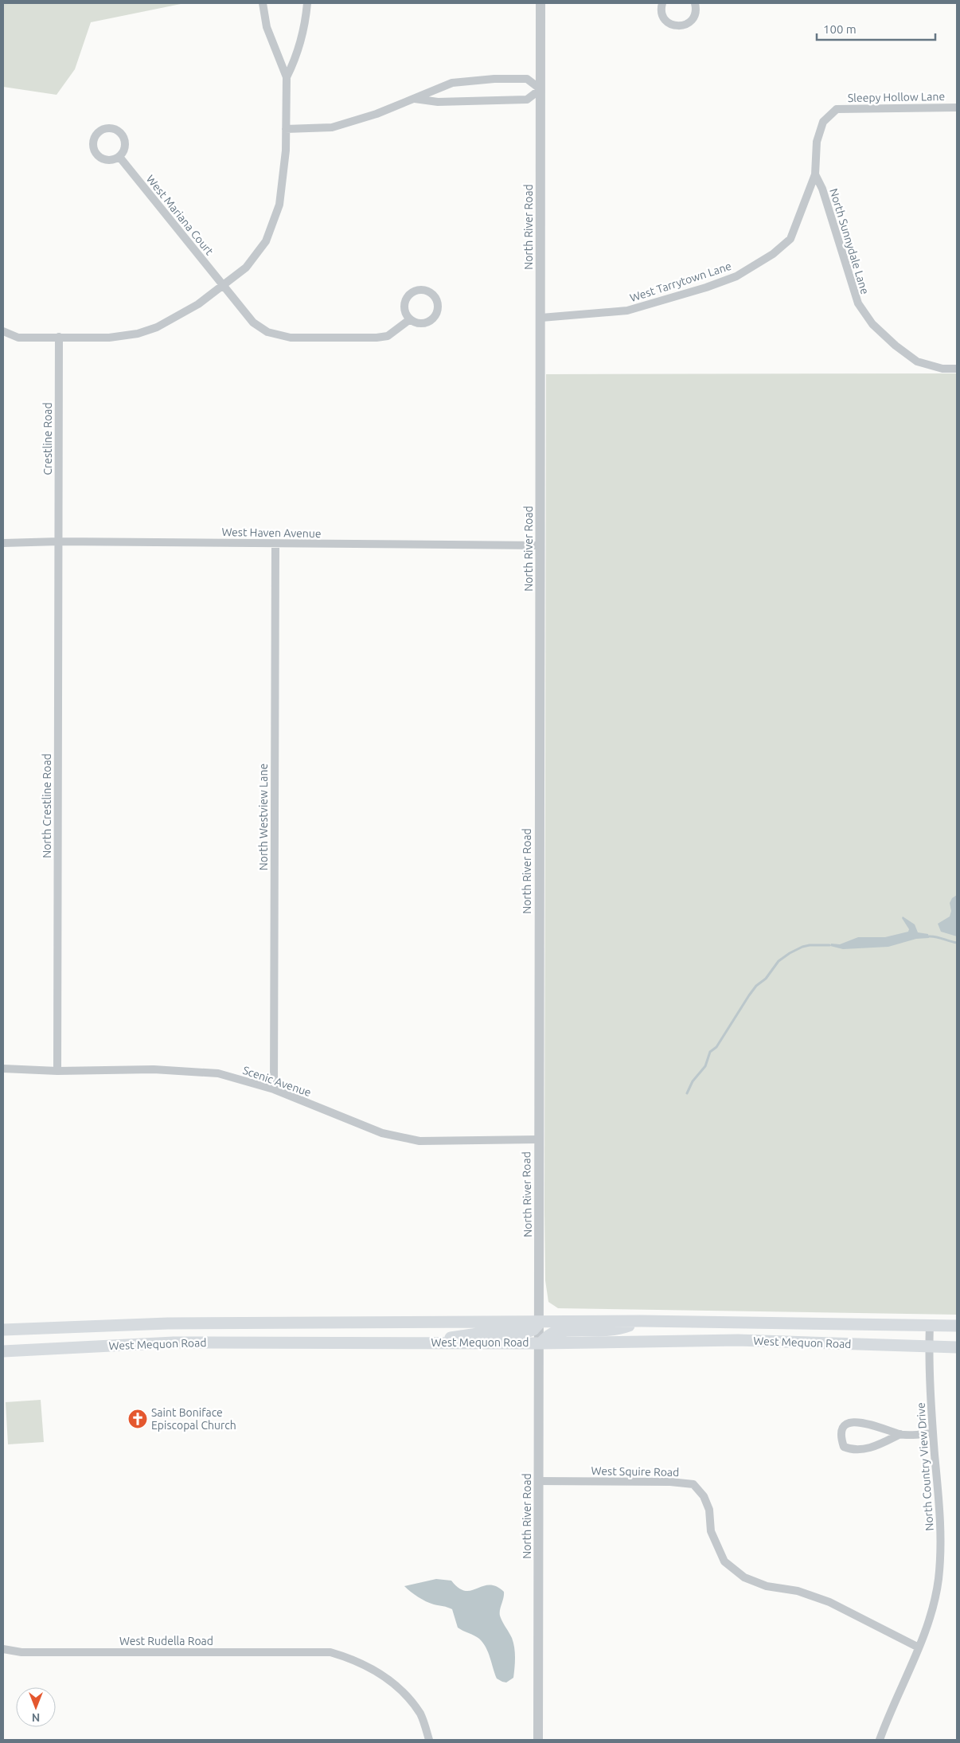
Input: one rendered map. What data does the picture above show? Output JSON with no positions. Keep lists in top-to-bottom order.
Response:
{
  "streets": {
    "main road": ["West Mequon Road"],
    "street": [
      "Sleepy Hollow Lane",
      "West Mariana Court",
      "North River Road",
      "North Sunnydale Lane",
      "West Tarrytown Lane",
      "Crestline Road",
      "West Haven Avenue",
      "North Crestline Road",
      "North Westview Lane",
      "Scenic Avenue",
      "North Country View Drive",
      "West Squire Road",
      "West Rudella Road"
    ]
  },
  "crossings": [
    ["Sleepy Hollow Lane", "North Sunnydale Lane"],
    ["Sleepy Hollow Lane", "West Tarrytown Lane"],
    ["North River Road", "West Tarrytown Lane"],
    ["North River Road", "West Haven Avenue"],
    ["North River Road", "Scenic Avenue"],
    ["North River Road", "West Mequon Road"],
    ["North River Road", "West Squire Road"],
    ["North Sunnydale Lane", "West Tarrytown Lane"],
    ["Crestline Road", "West Haven Avenue"],
    ["Crestline Road", "North Crestline Road"],
    ["West Haven Avenue", "North Crestline Road"],
    ["West Haven Avenue", "North Westview Lane"],
    ["North Crestline Road", "Scenic Avenue"],
    ["North Westview Lane", "Scenic Avenue"],
    ["West Mequon Road", "North Country View Drive"],
    ["North Country View Drive", "West Squire Road"]
  ],
  "places": {
    "church": ["Saint Boniface Episcopal Church"]
  },
  "scale_bar": "100 m",
  "north": "bottom"
}
